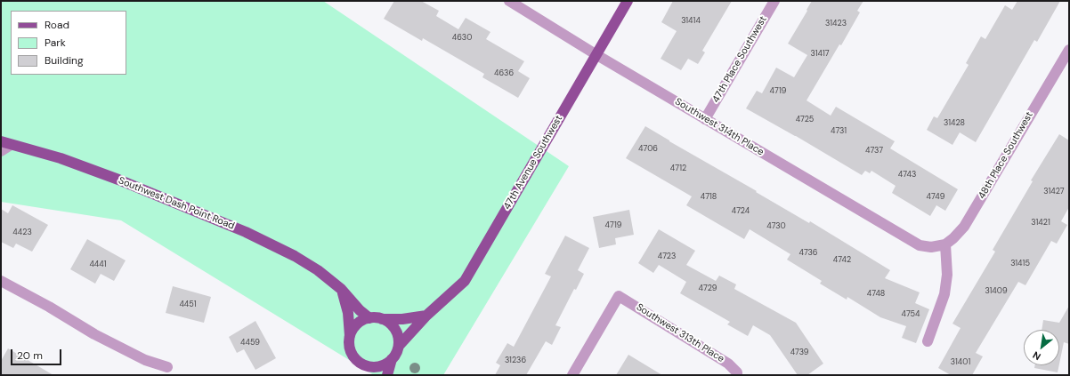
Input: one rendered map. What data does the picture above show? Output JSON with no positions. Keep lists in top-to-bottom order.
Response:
{
  "streets": {
    "main road": ["47th Avenue Southwest", "Southwest Dash Point Road"],
    "street": [
      "47th Place Southwest",
      "Southwest 314th Place",
      "48th Place Southwest",
      "Southwest 313th Place"
    ]
  },
  "crossings": [
    ["47th Place Southwest", "Southwest 314th Place"],
    ["Southwest 314th Place", "48th Place Southwest"],
    ["Southwest 314th Place", "47th Avenue Southwest"],
    ["47th Avenue Southwest", "Southwest Dash Point Road"]
  ],
  "house_numbers": [
    "31414",
    "31423",
    "4630",
    "31417",
    "4636",
    "4719",
    "4725",
    "31428",
    "4731",
    "4706",
    "4737",
    "4712",
    "4743",
    "31427",
    "4718",
    "4749",
    "4724",
    "31421",
    "4719",
    "4730",
    "4423",
    "4736",
    "4723",
    "4742",
    "31415",
    "4441",
    "4729",
    "31409",
    "4748",
    "4451",
    "4754",
    "4459",
    "4739",
    "31236",
    "31401"
  ],
  "legend": ["Road", "Park", "Building"],
  "scale_bar": "20 m",
  "north": "bottom left"
}
